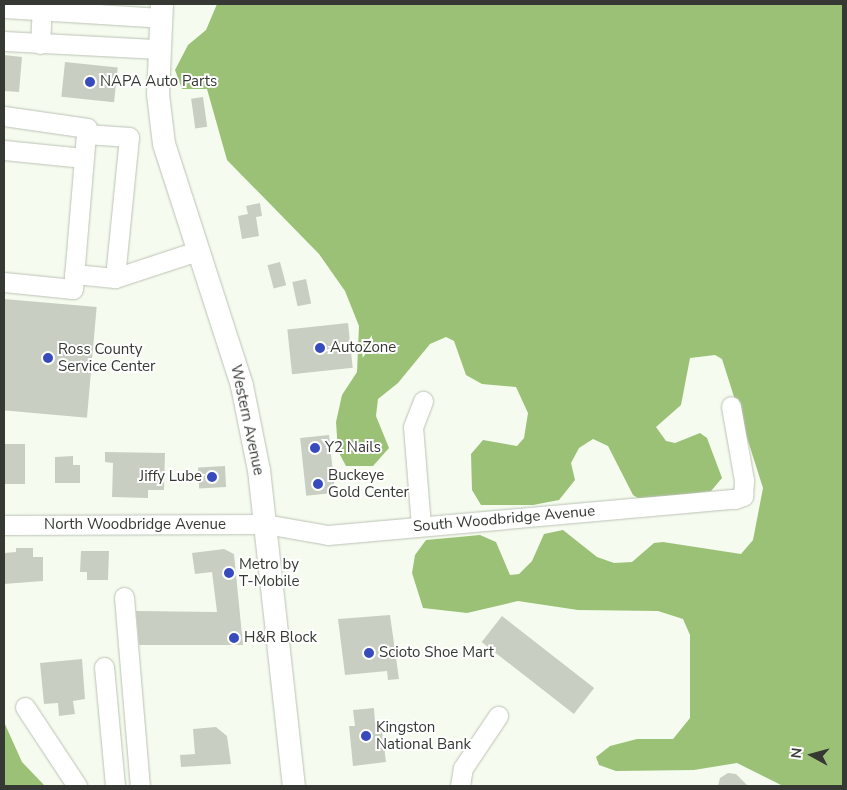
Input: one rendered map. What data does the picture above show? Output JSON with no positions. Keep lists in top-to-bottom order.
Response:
{
  "streets": {
    "main road": ["Western Avenue"],
    "street": ["South Woodbridge Avenue", "North Woodbridge Avenue"]
  },
  "crossings": [
    ["Western Avenue", "South Woodbridge Avenue"],
    ["Western Avenue", "North Woodbridge Avenue"],
    ["South Woodbridge Avenue", "North Woodbridge Avenue"]
  ],
  "places": [
    "NAPA Auto Parts",
    "AutoZone",
    "Ross County Service Center",
    "Y2 Nails",
    "Jiffy Lube",
    "Buckeye Gold Center",
    "Metro by T-Mobile",
    "H&R Block",
    "Scioto Shoe Mart",
    "Kingston National Bank"
  ],
  "north": "left"
}
